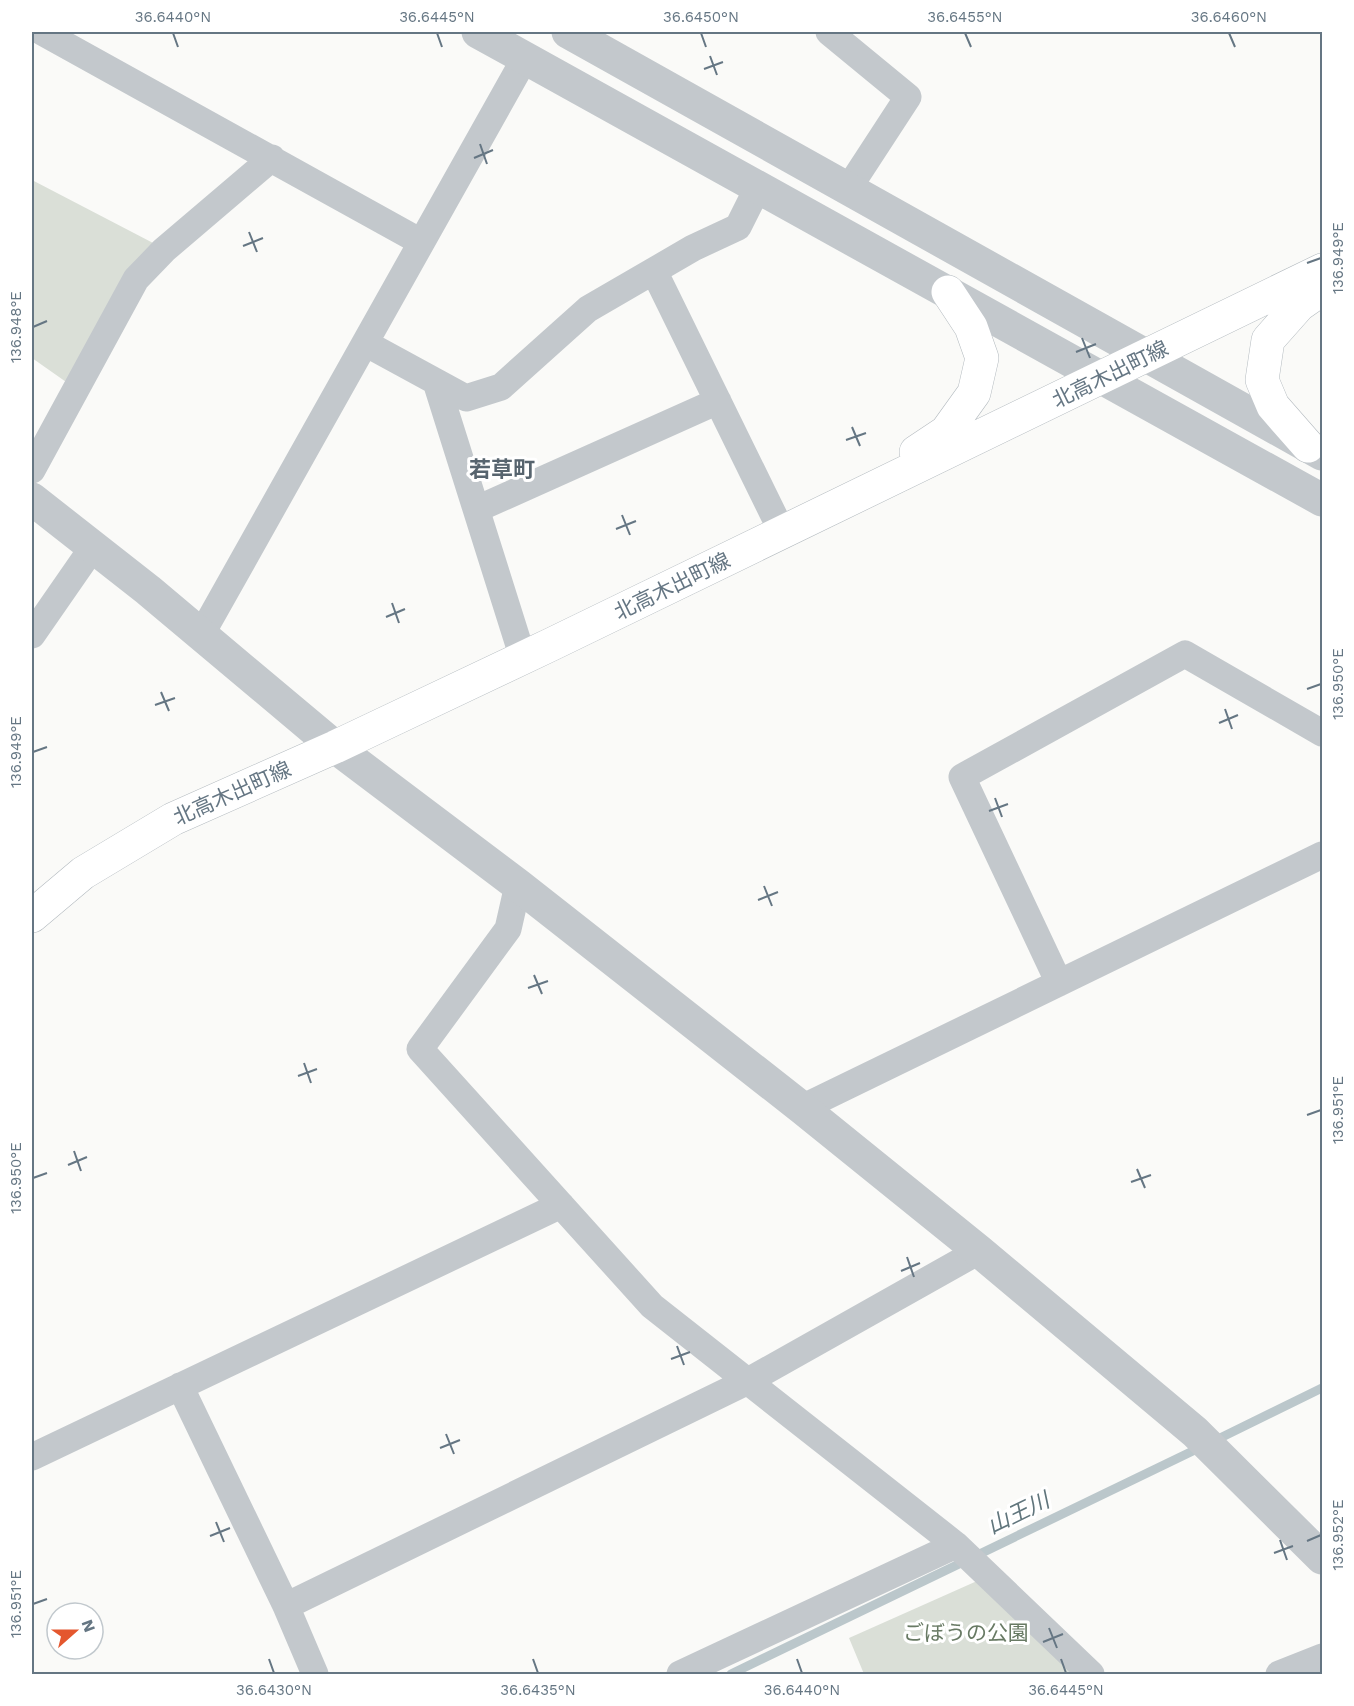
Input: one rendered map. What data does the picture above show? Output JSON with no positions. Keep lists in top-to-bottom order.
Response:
{
  "streets": {
    "main road": ["北高木出町線"]
  },
  "districts": ["若草町"],
  "water": ["山王川"],
  "parks": ["ごぼうの公園"],
  "north": "right",
  "coordinates": [
    "36.6440°N",
    "36.6445°N",
    "36.6450°N",
    "36.6455°N",
    "36.6460°N",
    "136.949°E",
    "136.948°E",
    "136.950°E",
    "136.951°E",
    "136.952°E",
    "36.6430°N",
    "36.6435°N"
  ]
}
